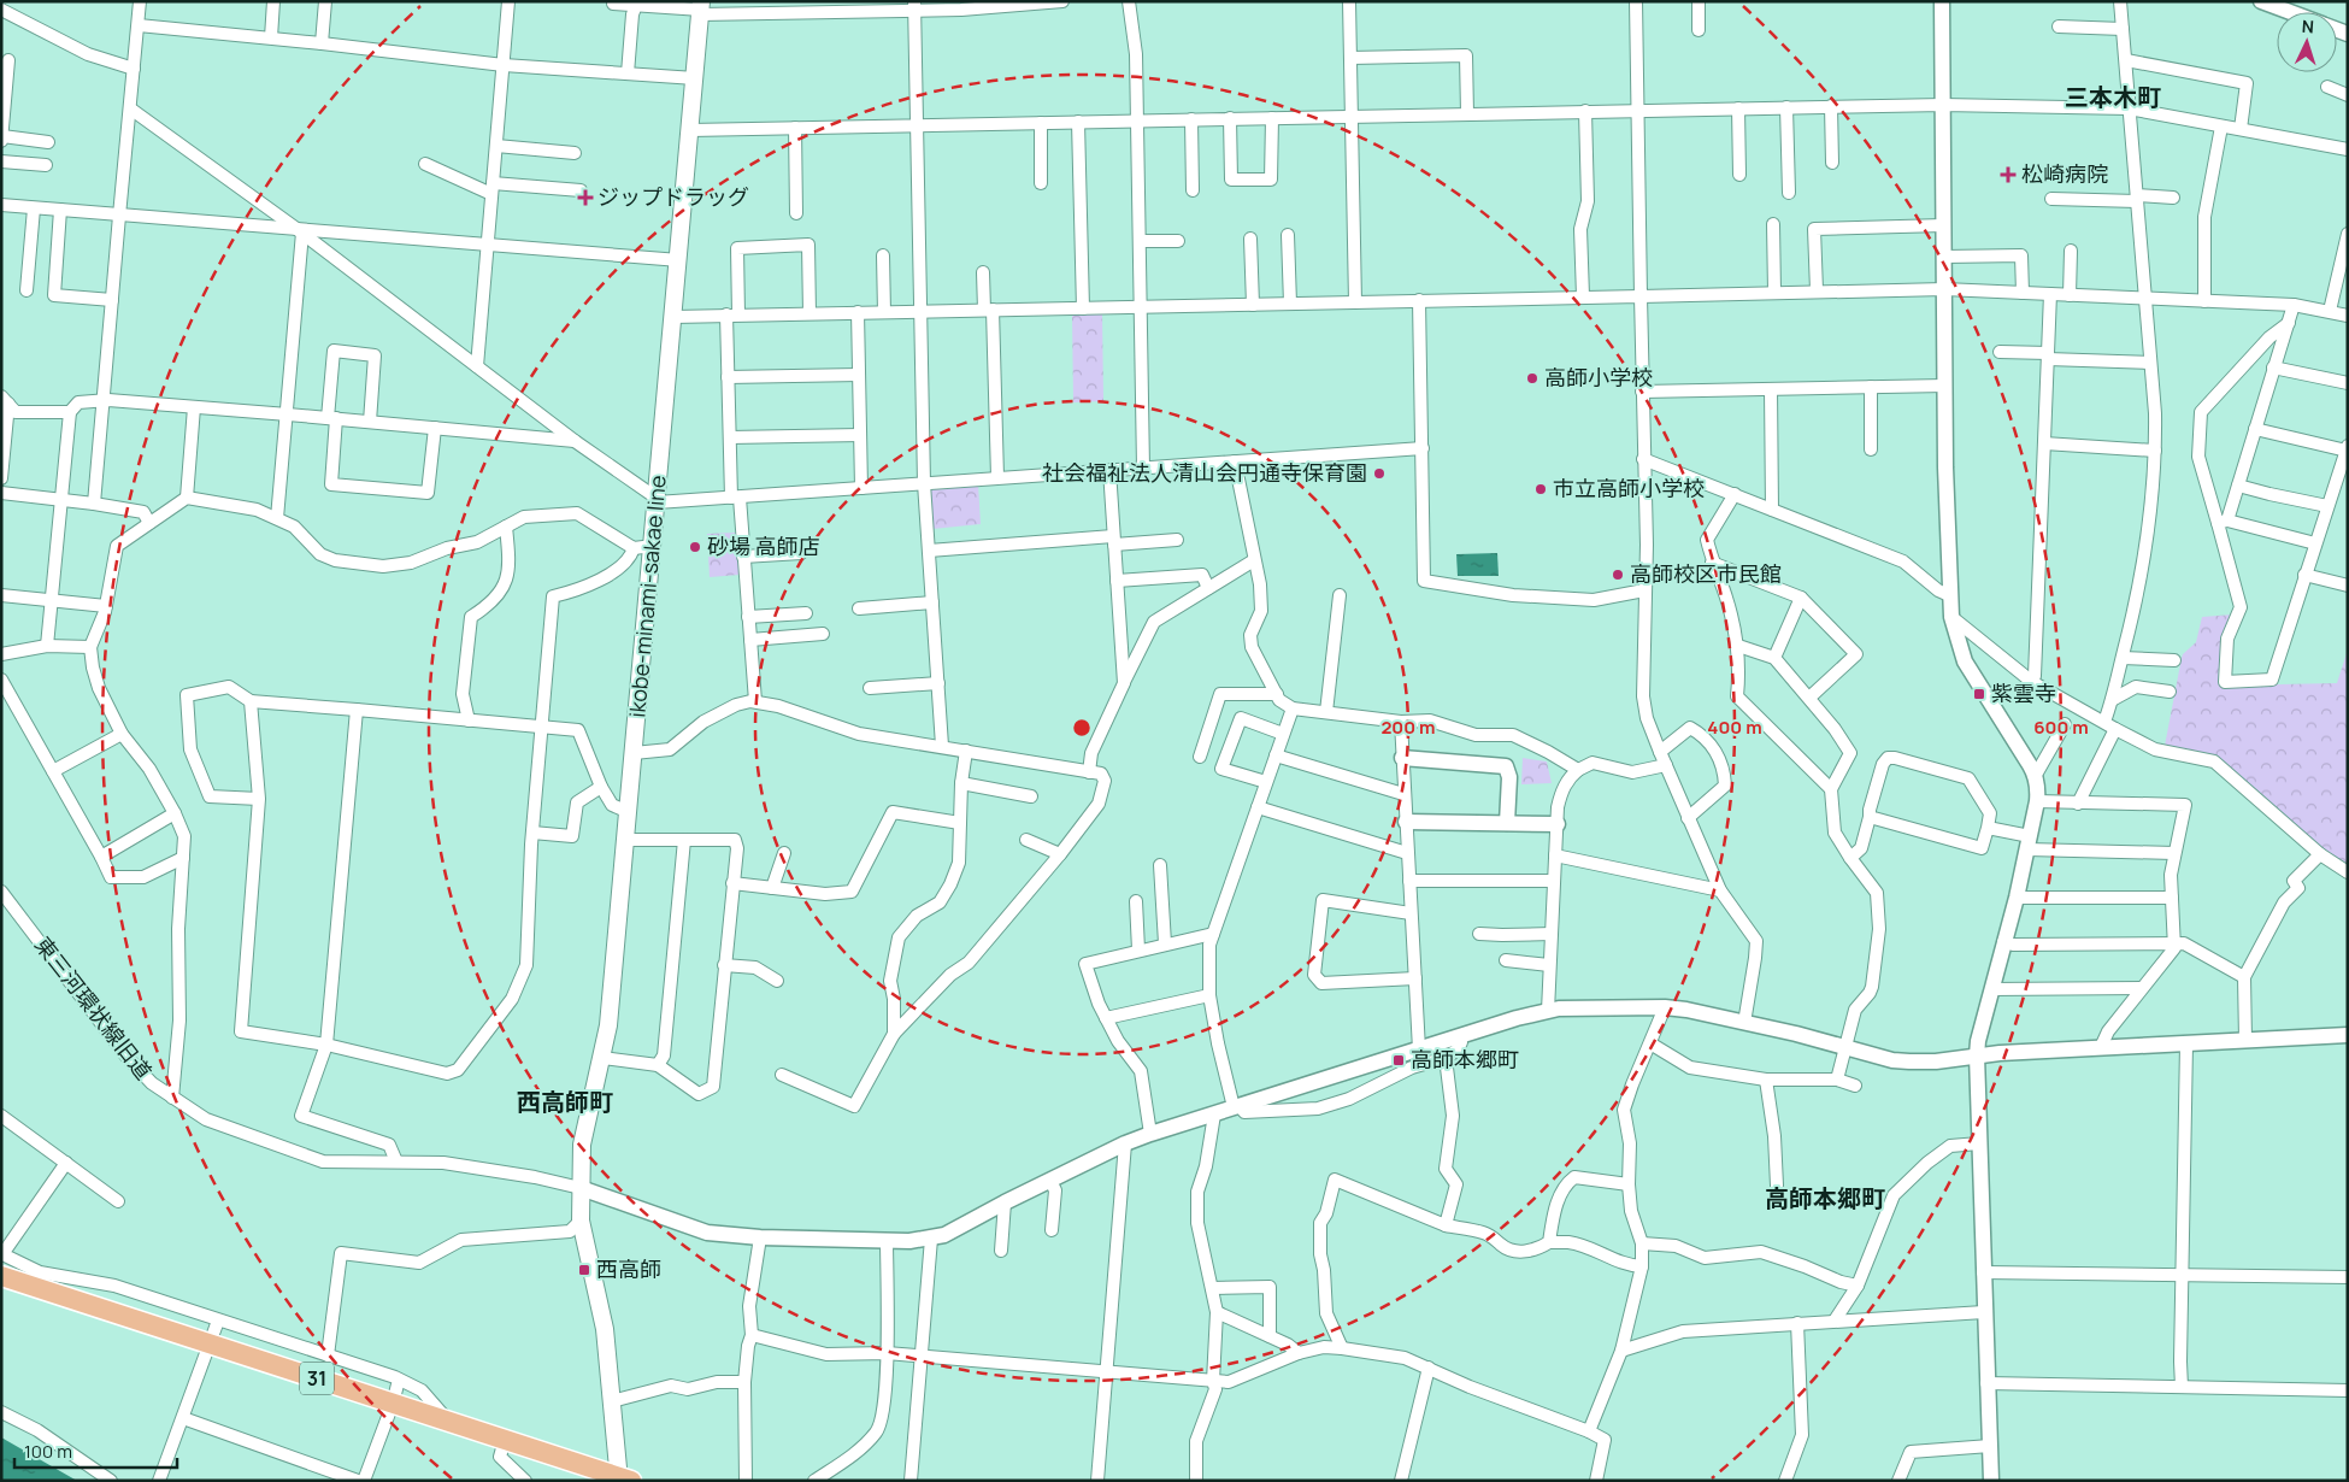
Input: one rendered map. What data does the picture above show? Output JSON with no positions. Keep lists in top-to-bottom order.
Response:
{
  "streets": {
    "main road": ["ikobe-minami-sakae line", "31"],
    "street": ["東三河環状線旧道"]
  },
  "crossings": [
    ["ikobe-minami-sakae line", "東三河環状線旧道"],
    ["ikobe-minami-sakae line", "31"]
  ],
  "districts": ["三本木町", "西高師町", "高師本郷町"],
  "places": {
    "health": ["松崎病院", "ジップドラッグ"],
    "other": [
      "高師小学校",
      "社会福祉法人清山会円通寺保育園",
      "市立高師小学校",
      "砂場 高師店",
      "高師校区市民館"
    ],
    "transit": ["紫雲寺", "高師本郷町", "西高師"]
  },
  "scale_bar": "100 m",
  "north": "top",
  "rings": ["200 m", "400 m", "600 m"]
}
